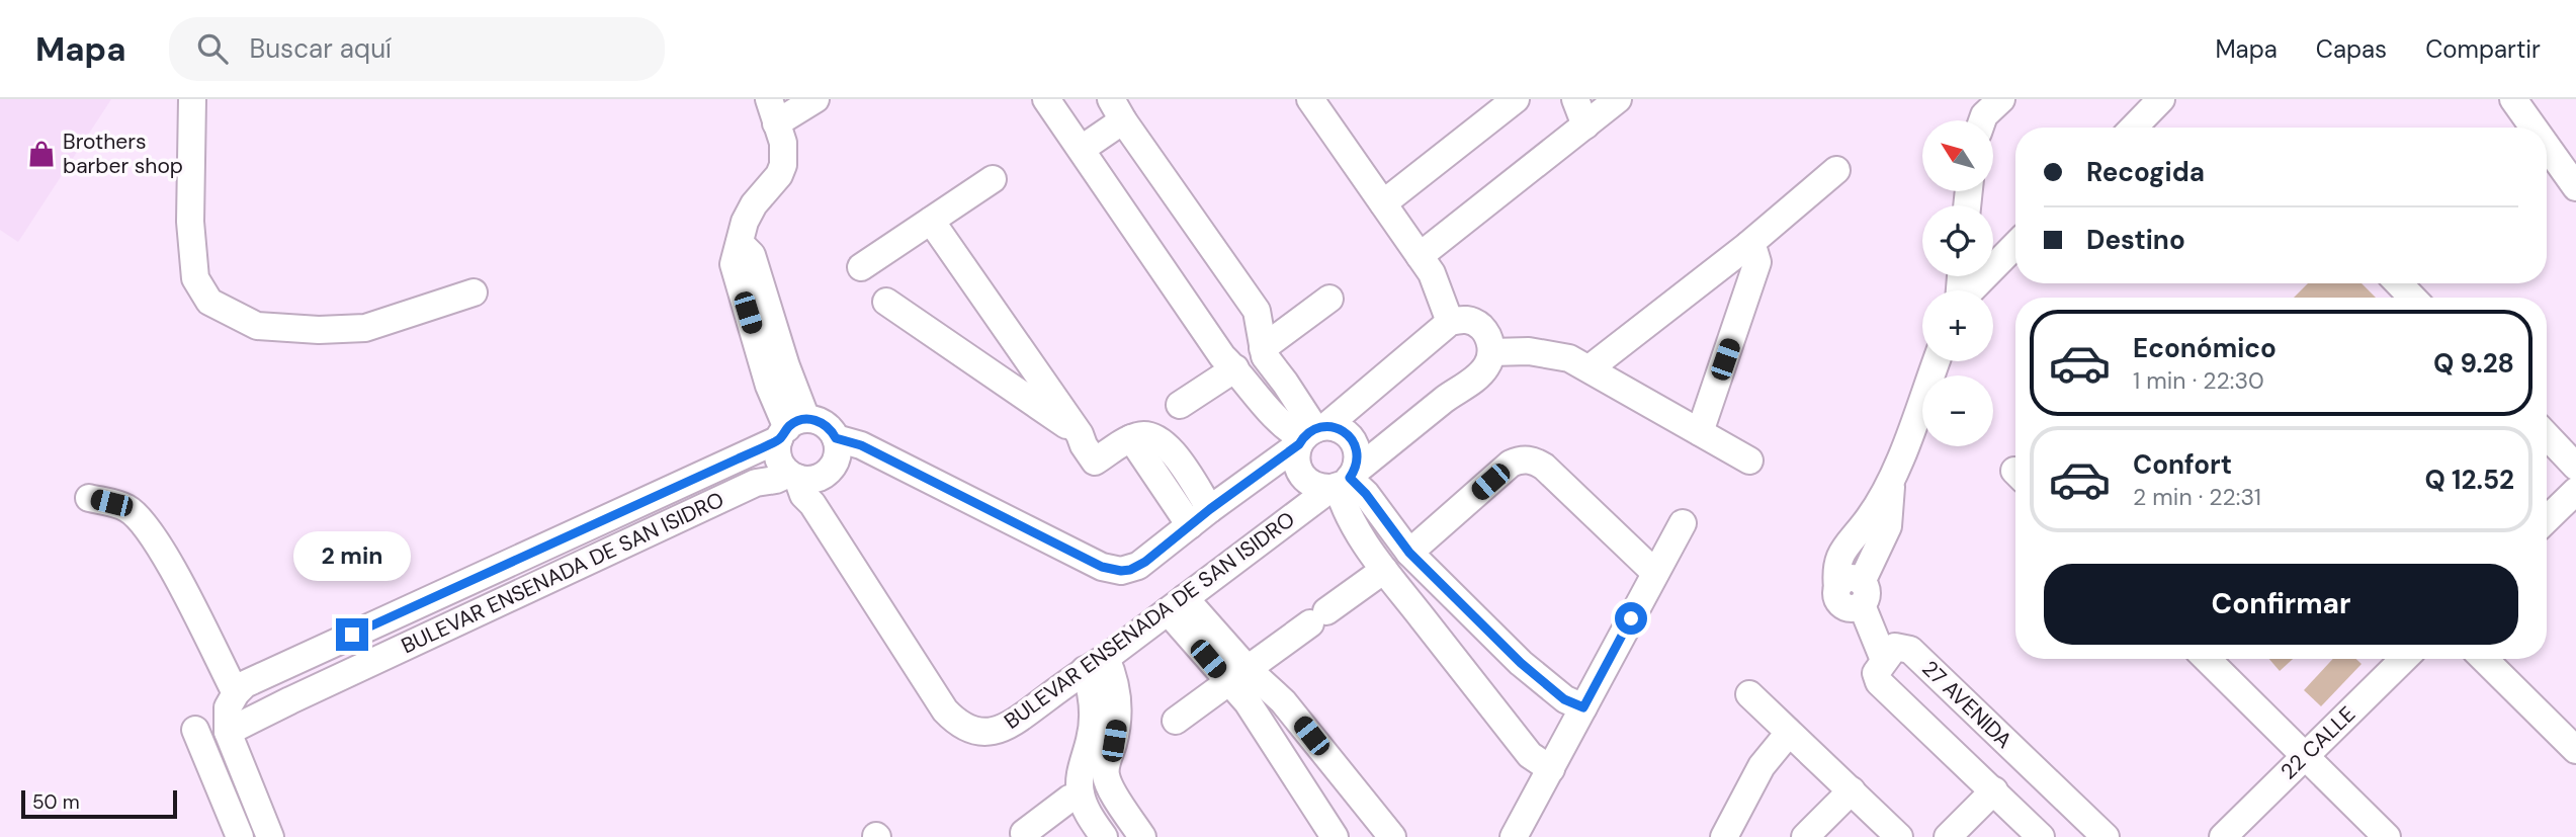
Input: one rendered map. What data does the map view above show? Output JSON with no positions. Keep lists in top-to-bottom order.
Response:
{
  "streets": {
    "street": ["BULEVAR ENSENADA DE SAN ISIDRO", "27 AVENIDA", "22 CALLE"]
  },
  "places": {
    "shop": ["Brothers barber shop"]
  },
  "scale_bar": "50 m",
  "north": "top left",
  "page": {
    "header": "Mapa",
    "search": "Buscar aquí",
    "nav": ["Mapa", "Capas", "Compartir"],
    "map_buttons": ["+", "−"],
    "banner": ["Recogida", "Destino"],
    "list": [
      {
        "name": "Económico",
        "note": "1 min · 22:30",
        "value": "Q 9.28"
      },
      {
        "name": "Confort",
        "note": "2 min · 22:31",
        "value": "Q 12.52"
      }
    ],
    "bubble": "2 min",
    "buttons": "Confirmar",
    "scale": "50 m"
  }
}
